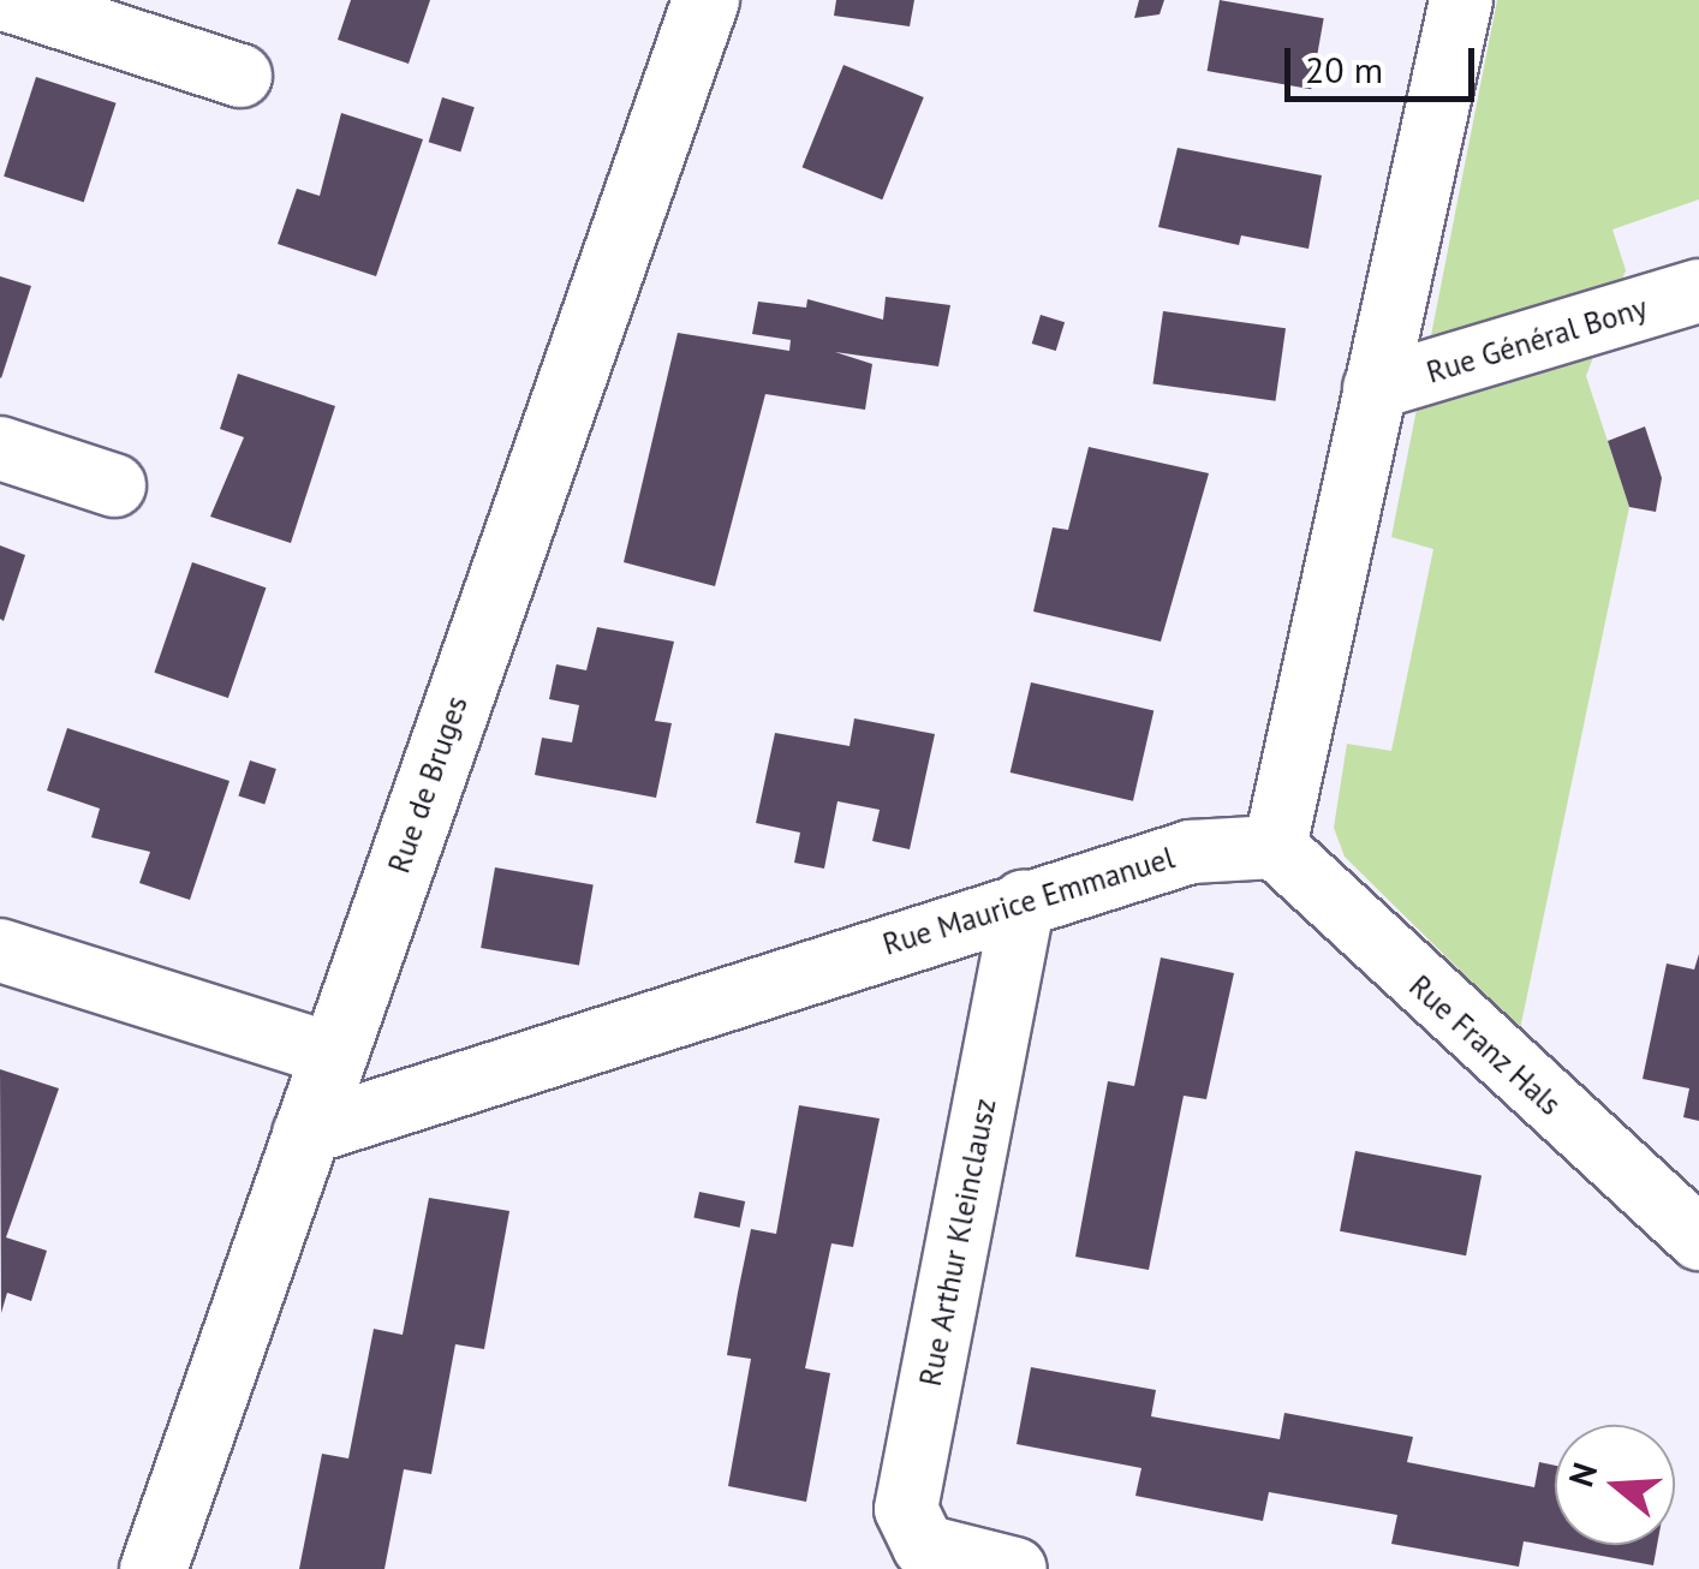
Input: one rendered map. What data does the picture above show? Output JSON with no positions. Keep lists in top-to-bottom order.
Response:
{
  "streets": {
    "street": [
      "Rue Général Bony",
      "Rue de Bruges",
      "Rue Maurice Emmanuel",
      "Rue Franz Hals",
      "Rue Arthur Kleinclausz"
    ]
  },
  "crossings": [
    ["Rue de Bruges", "Rue Maurice Emmanuel"],
    ["Rue Maurice Emmanuel", "Rue Franz Hals"],
    ["Rue Maurice Emmanuel", "Rue Arthur Kleinclausz"]
  ],
  "scale_bar": "20 m",
  "north": "left"
}
